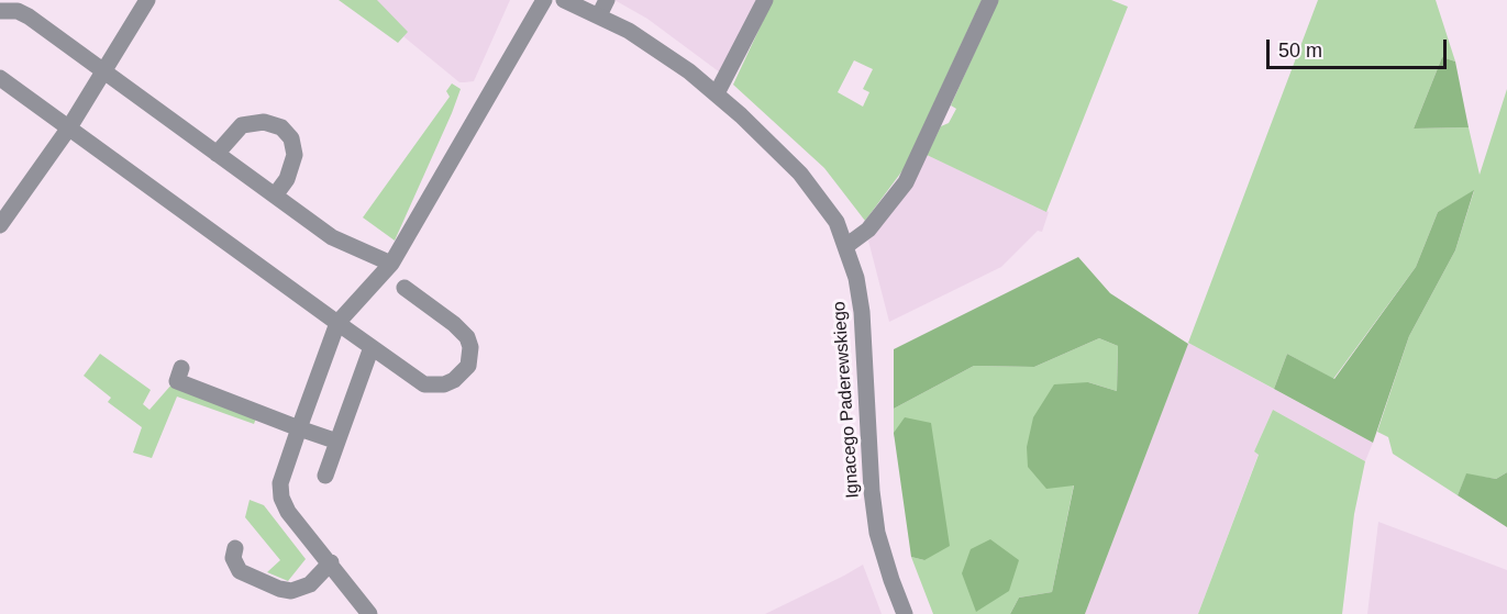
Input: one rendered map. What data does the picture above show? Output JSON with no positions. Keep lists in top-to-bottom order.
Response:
{
  "streets": {
    "street": ["Ignacego Paderewskiego"]
  },
  "scale_bar": "50 m"
}
